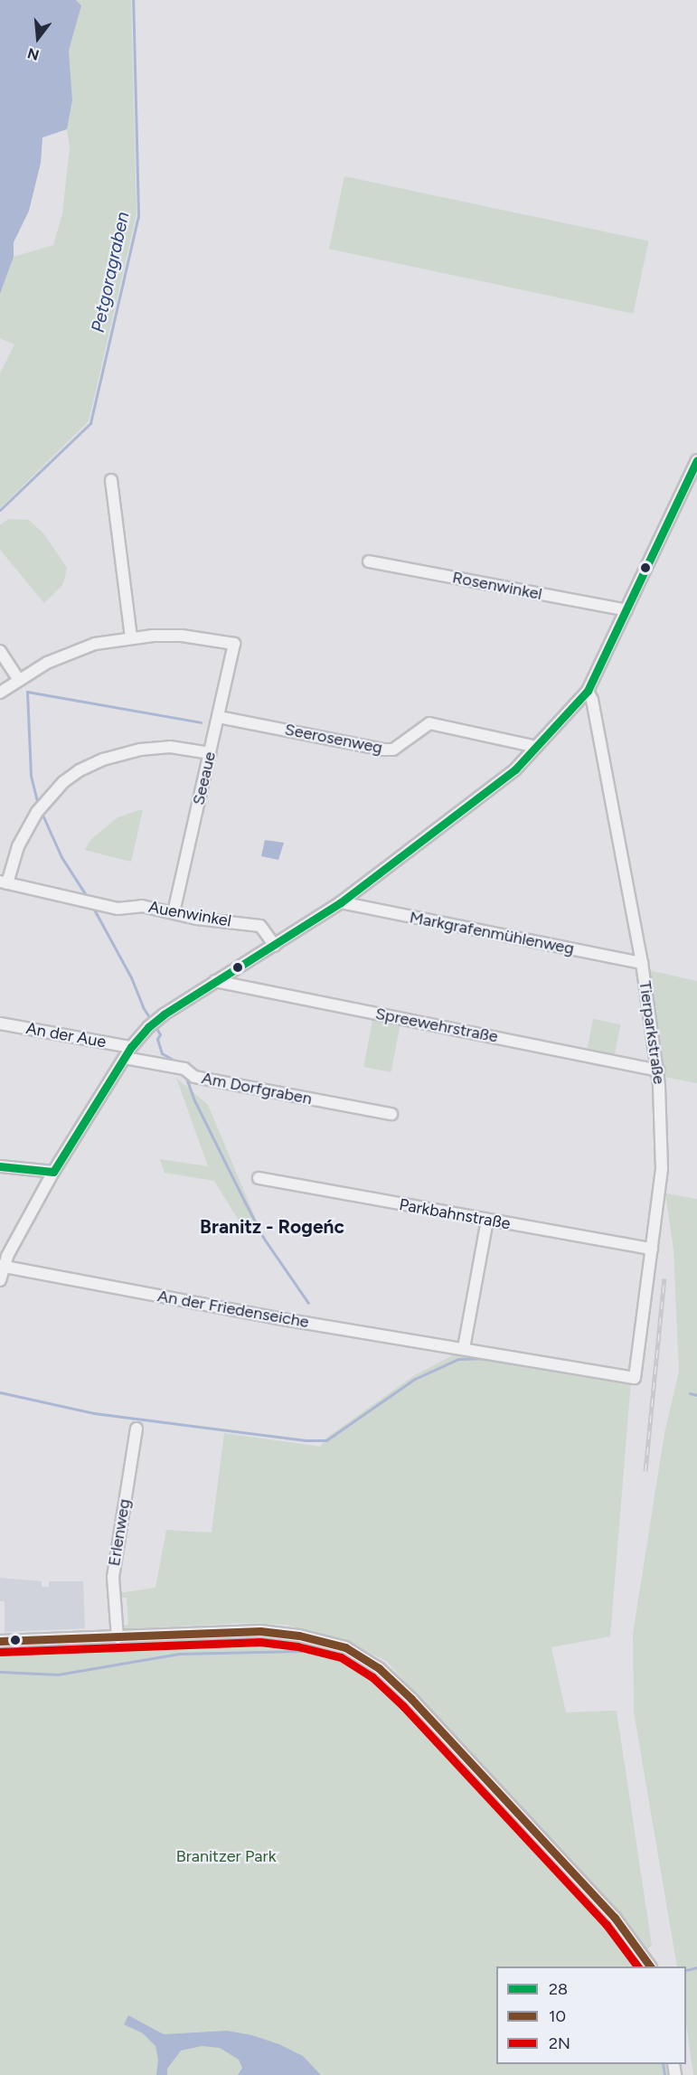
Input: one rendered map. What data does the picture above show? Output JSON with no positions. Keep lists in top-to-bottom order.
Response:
{
  "streets": {
    "street": [
      "Rosenwinkel",
      "Seerosenweg",
      "Seeaue",
      "Auenwinkel",
      "Markgrafenmühlenweg",
      "Spreewehrstraße",
      "Tierparkstraße",
      "An der Aue",
      "Am Dorfgraben",
      "Parkbahnstraße",
      "An der Friedenseiche",
      "Erlenweg"
    ]
  },
  "crossings": [
    ["Seerosenweg", "Seeaue"],
    ["Seeaue", "Auenwinkel"],
    ["Markgrafenmühlenweg", "Tierparkstraße"],
    ["Spreewehrstraße", "Tierparkstraße"],
    ["Tierparkstraße", "Parkbahnstraße"],
    ["Tierparkstraße", "An der Friedenseiche"]
  ],
  "districts": ["Branitz - Rogeńc"],
  "water": ["Petgoragraben"],
  "parks": ["Branitzer Park"],
  "lines": ["transit line 28", "transit line 10", "transit line 2N"],
  "legend": ["28", "10", "2N"],
  "north": "bottom"
}
